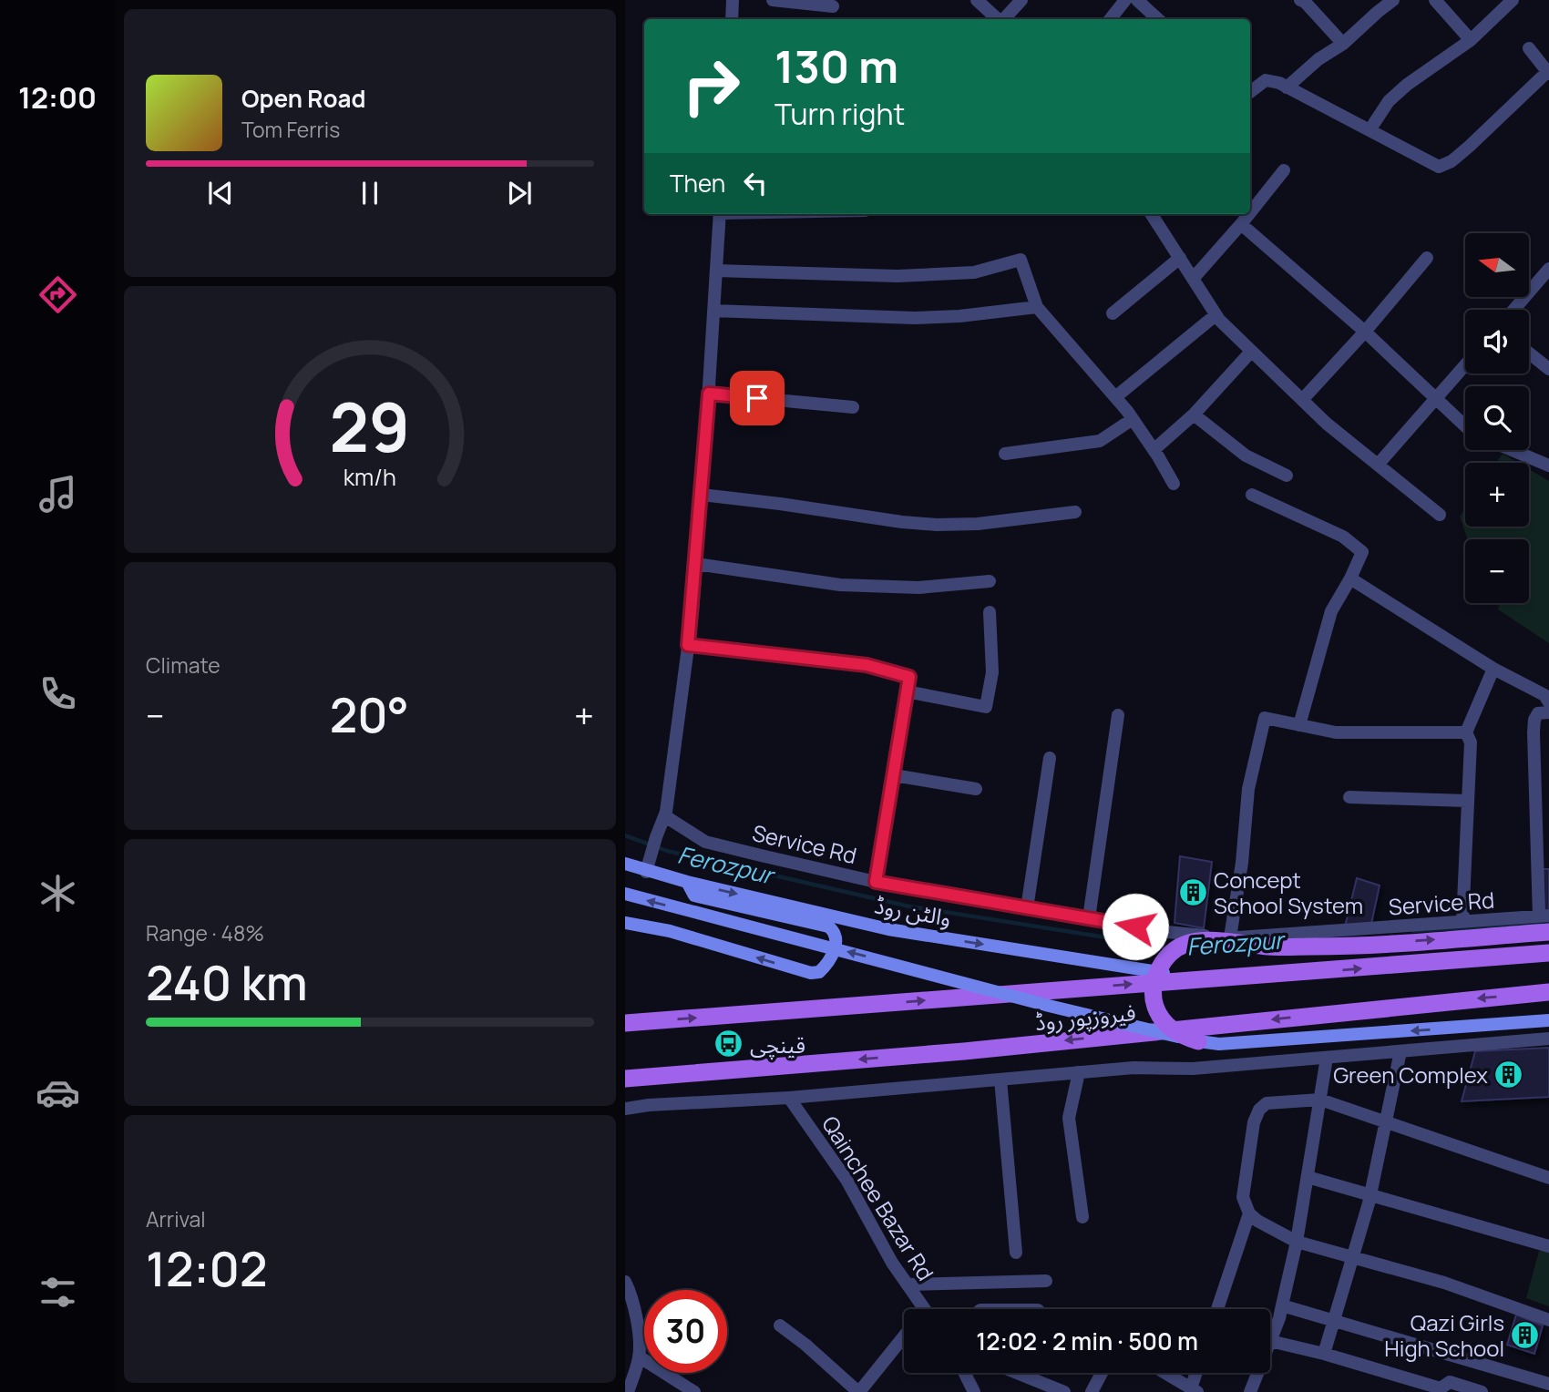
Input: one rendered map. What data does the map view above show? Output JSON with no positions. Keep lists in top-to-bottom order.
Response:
{
  "streets": {
    "main road": ["والٹن روڈ", "فیروزپور روڈ"],
    "street": ["Service Rd", "Qainchee Bazar Rd"]
  },
  "crossings": [
    ["والٹن روڈ", "فیروزپور روڈ"]
  ],
  "water": ["Ferozpur"],
  "places": {
    "building": ["Concept School System", "Green Complex", "Qazi Girls High School"],
    "bus stop": ["قینچی"]
  },
  "north": "left",
  "page": {
    "tabs": "12:00",
    "turn": ["130 m", "Turn right"],
    "song": ["Open Road", "Tom Ferris"],
    "then": "Then",
    "map_buttons": ["+", "−"],
    "tile": [
      "Climate",
      ["Range · 48%", "240 km"],
      ["Arrival", "12:02"]
    ],
    "heat": ["−", "20°", "+"],
    "limit": "30",
    "trip": "12:02 · 2 min · 500 m",
    "gauge": ["29", "km/h"]
  }
}
